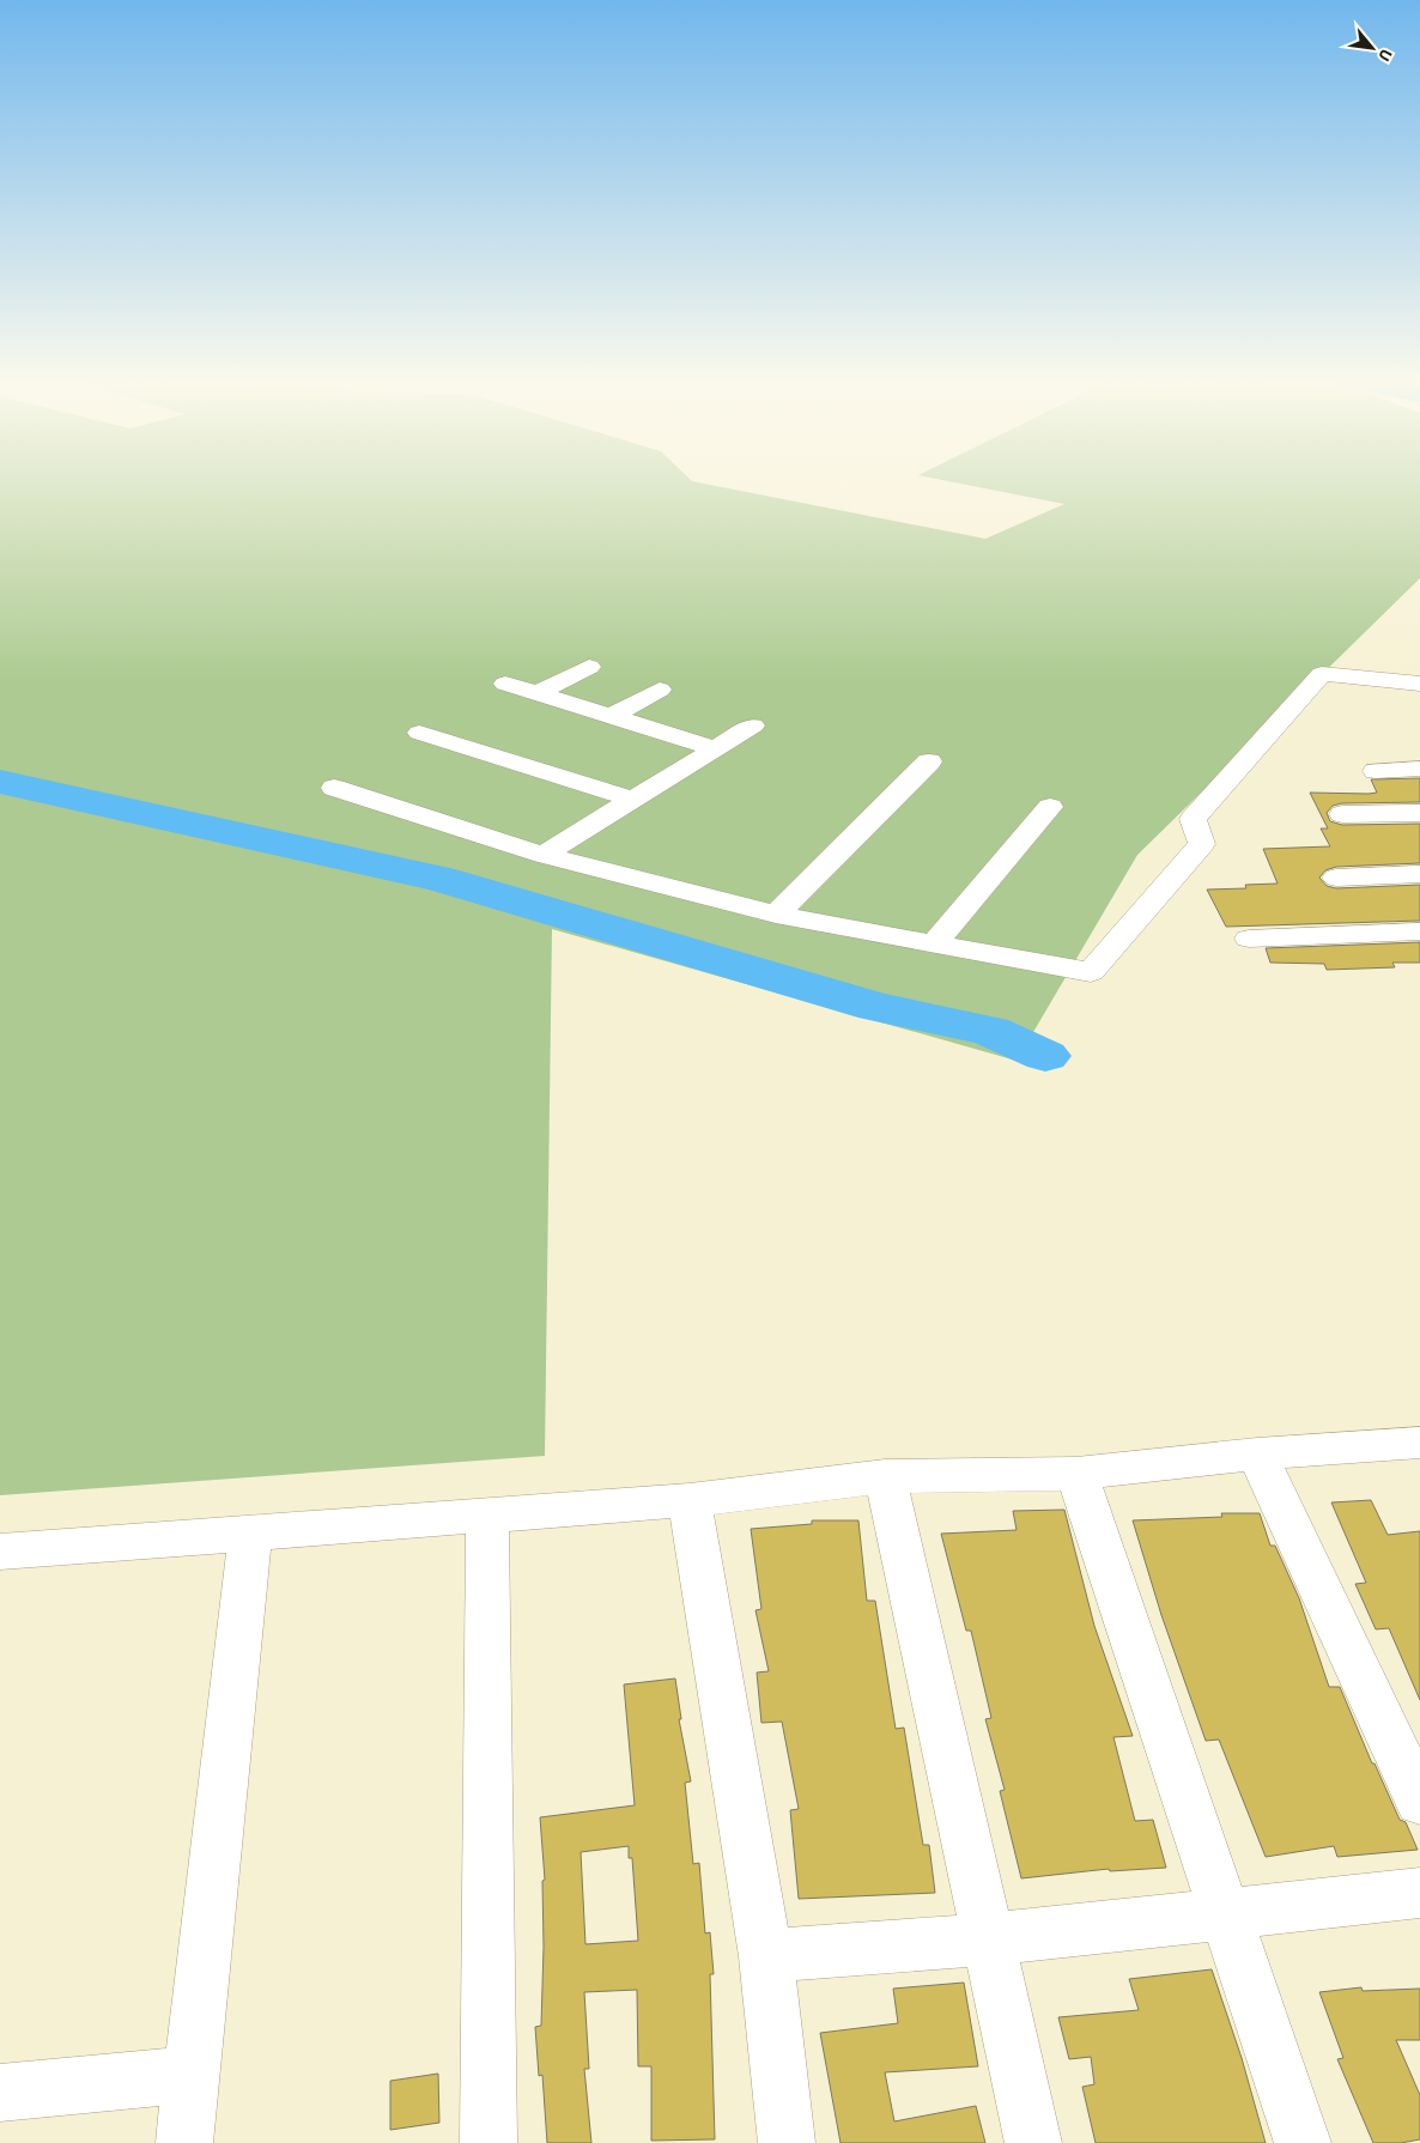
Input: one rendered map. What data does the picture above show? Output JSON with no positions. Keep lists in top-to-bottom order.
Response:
{
  "north": "bottom right"
}
